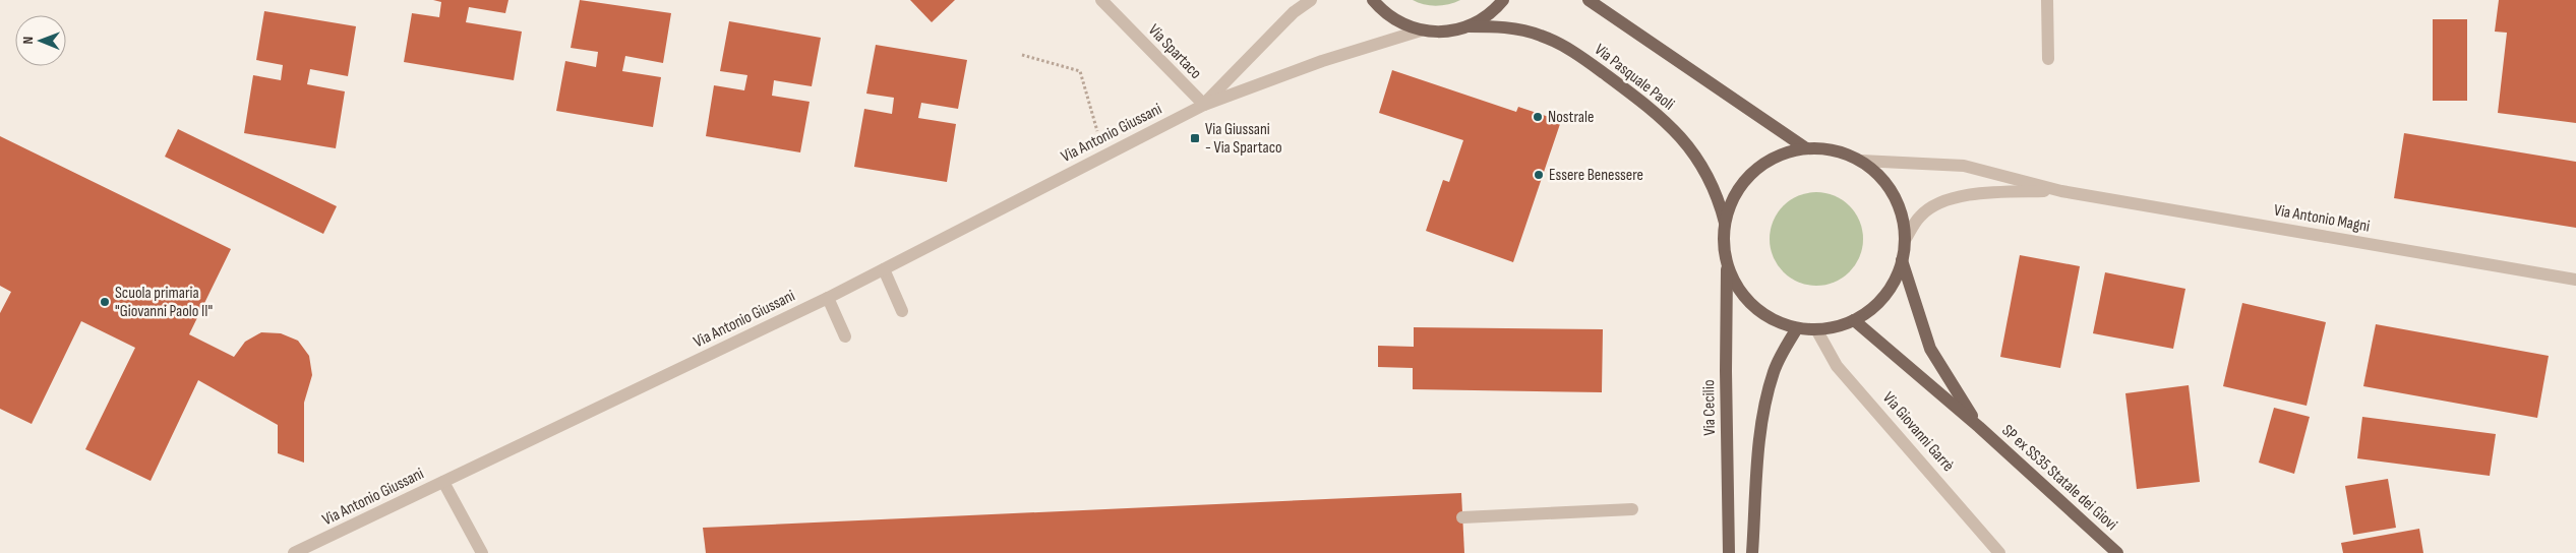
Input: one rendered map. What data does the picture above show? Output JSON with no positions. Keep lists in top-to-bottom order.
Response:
{
  "streets": {
    "main road": ["Via Pasquale Paoli", "Via Cecilio", "SP ex SS35 Statale dei Giovi"],
    "street": [
      "Via Spartaco",
      "Via Antonio Giussani",
      "Via Antonio Magni",
      "Via Giovanni Garrè"
    ]
  },
  "crossings": [
    ["Via Spartaco", "Via Antonio Giussani"],
    ["Via Pasquale Paoli", "Via Cecilio"],
    ["Via Pasquale Paoli", "Via Giovanni Garrè"],
    ["Via Pasquale Paoli", "SP ex SS35 Statale dei Giovi"],
    ["Via Cecilio", "Via Giovanni Garrè"],
    ["Via Cecilio", "SP ex SS35 Statale dei Giovi"],
    ["Via Giovanni Garrè", "SP ex SS35 Statale dei Giovi"]
  ],
  "places": {
    "other": ["Nostrale", "Essere Benessere", "Scuola primaria \"Giovanni Paolo II\""],
    "transit": ["Via Giussani - Via Spartaco"]
  },
  "north": "left"
}
